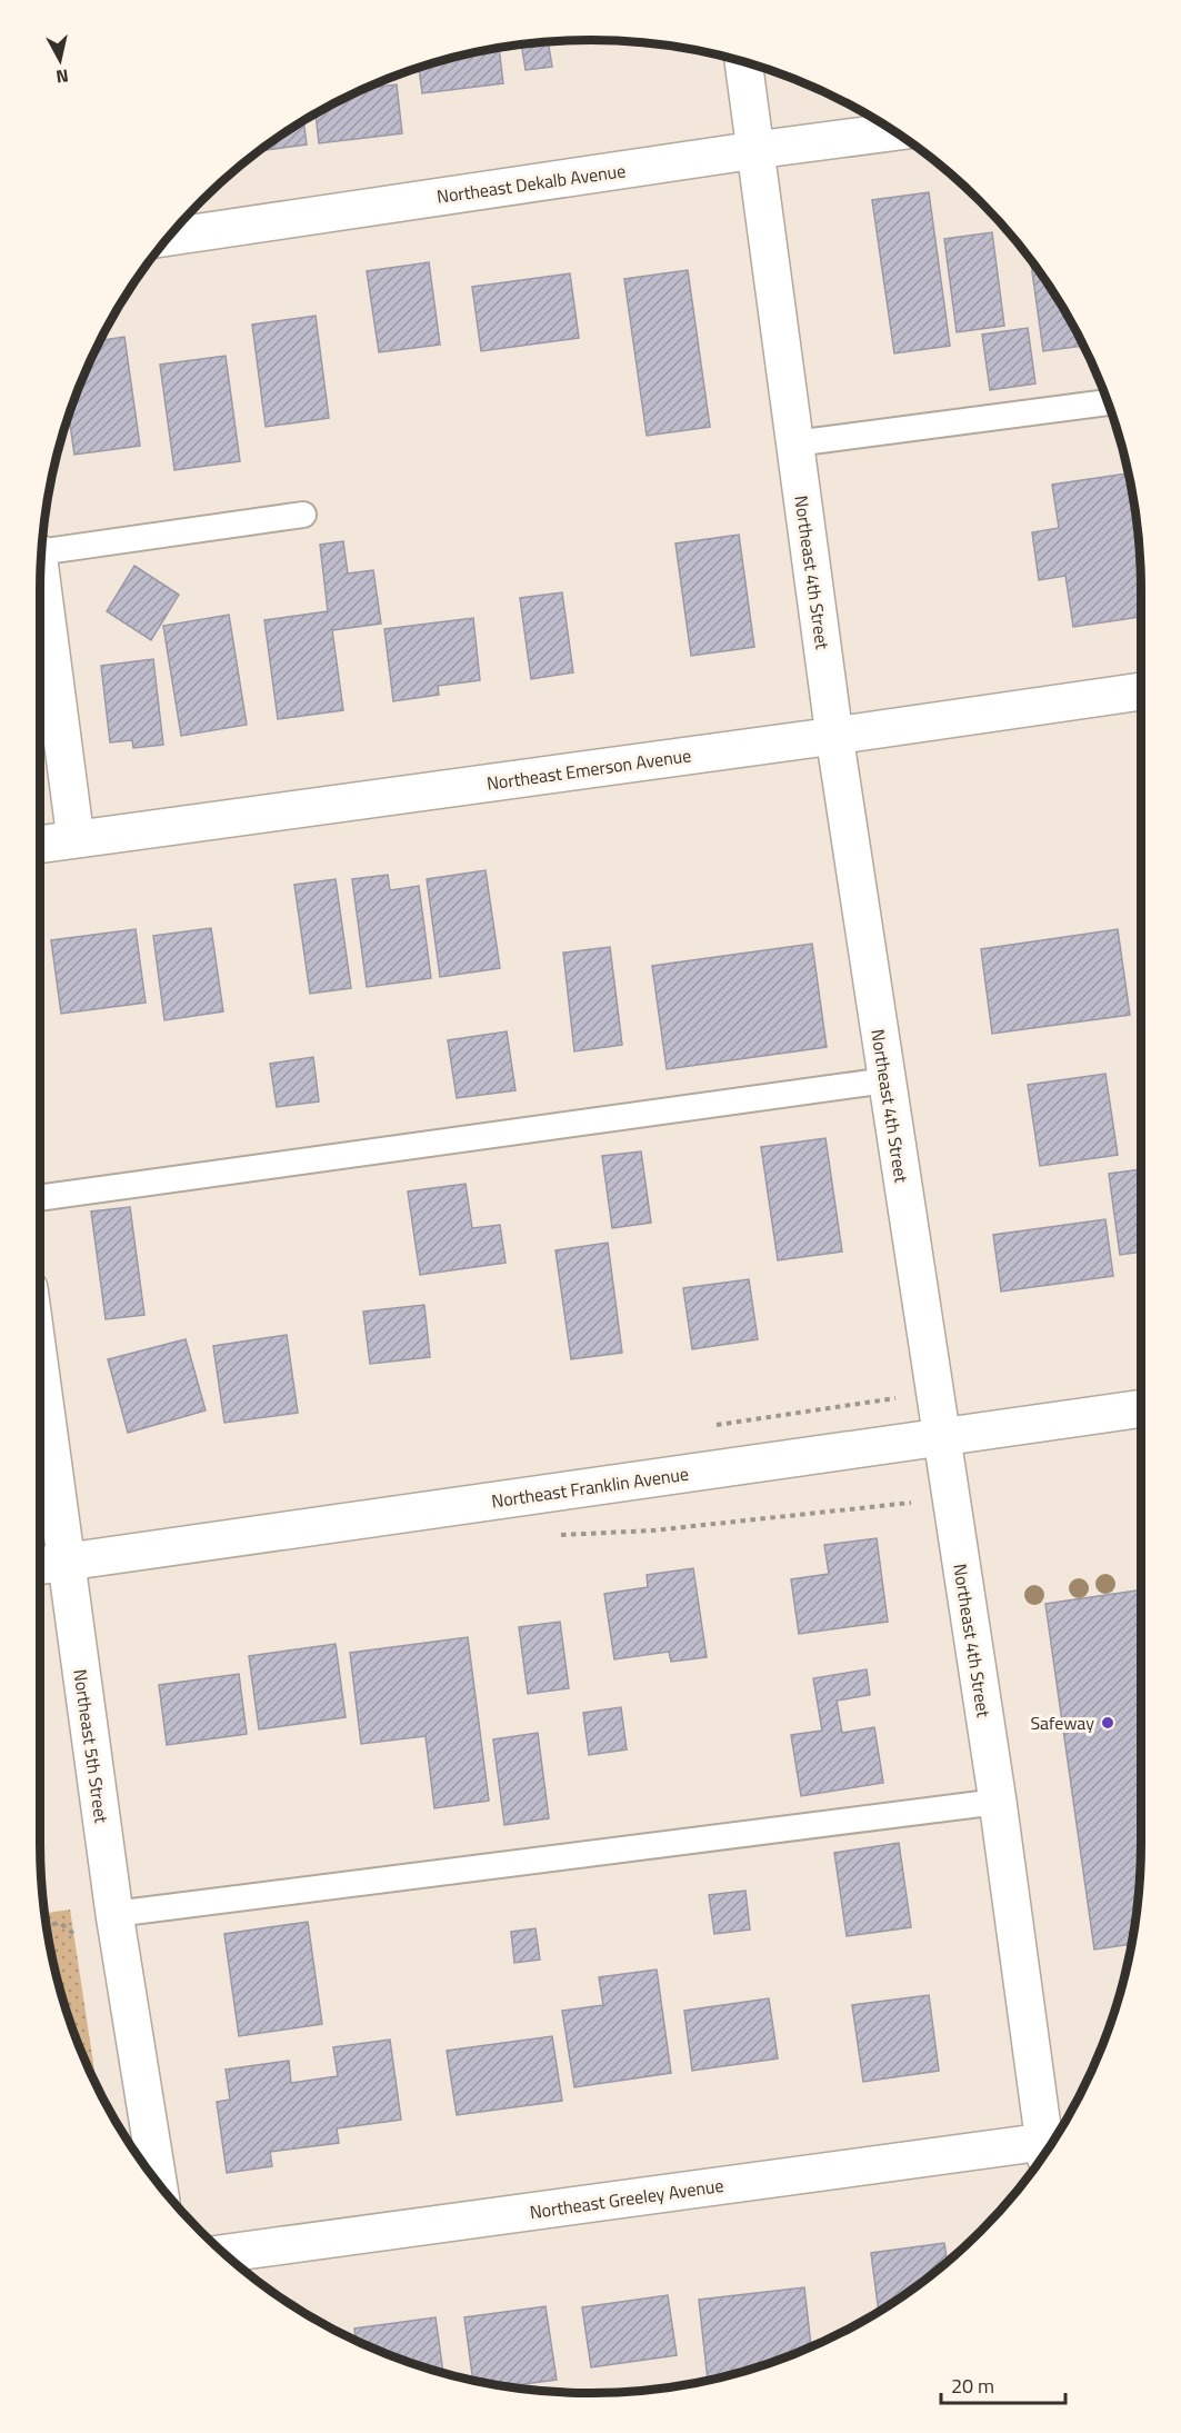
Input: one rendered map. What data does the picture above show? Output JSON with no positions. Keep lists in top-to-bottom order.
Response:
{
  "streets": {
    "street": [
      "Northeast Dekalb Avenue",
      "Northeast 4th Street",
      "Northeast Emerson Avenue",
      "Northeast Franklin Avenue",
      "Northeast 5th Street",
      "Northeast Greeley Avenue"
    ]
  },
  "crossings": [
    ["Northeast Dekalb Avenue", "Northeast 4th Street"],
    ["Northeast 4th Street", "Northeast Emerson Avenue"],
    ["Northeast 4th Street", "Northeast Franklin Avenue"],
    ["Northeast 4th Street", "Northeast Greeley Avenue"],
    ["Northeast Franklin Avenue", "Northeast 5th Street"]
  ],
  "places": ["Safeway"],
  "scale_bar": "20 m",
  "north": "bottom"
}
